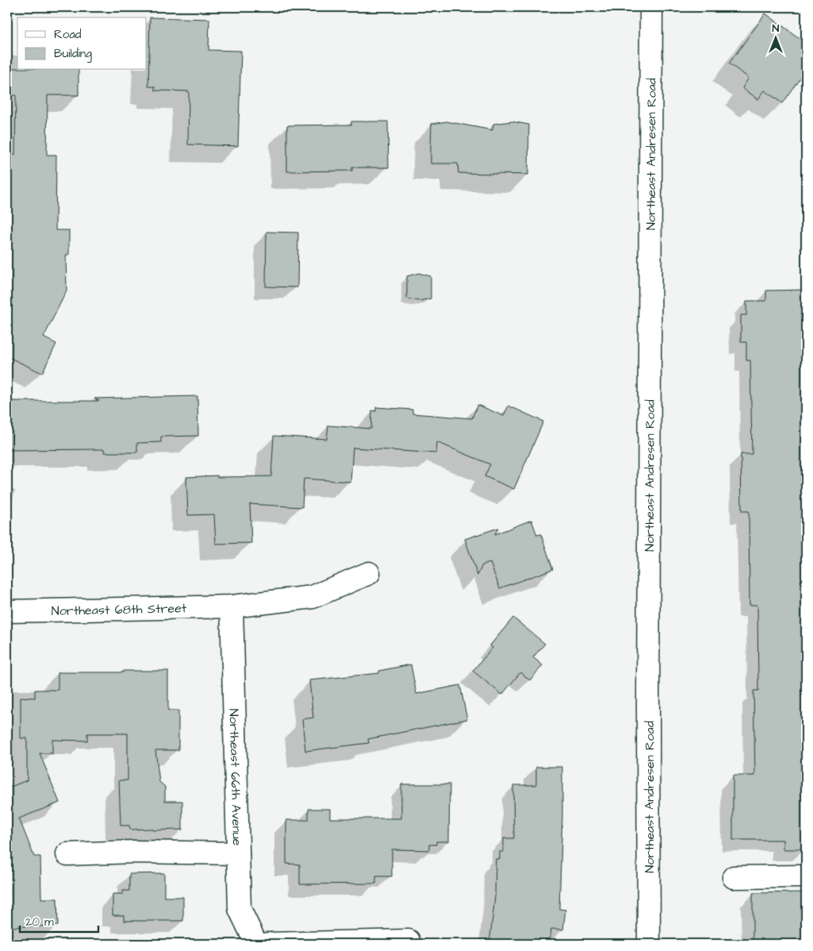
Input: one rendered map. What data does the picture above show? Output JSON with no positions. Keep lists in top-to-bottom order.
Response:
{
  "streets": {
    "main road": ["Northeast Andresen Road", "Northeast 68th Street", "Northeast 66th Avenue"]
  },
  "crossings": [
    ["Northeast 68th Street", "Northeast 66th Avenue"]
  ],
  "legend": ["Road", "Building"],
  "scale_bar": "20 m",
  "north": "top"
}
